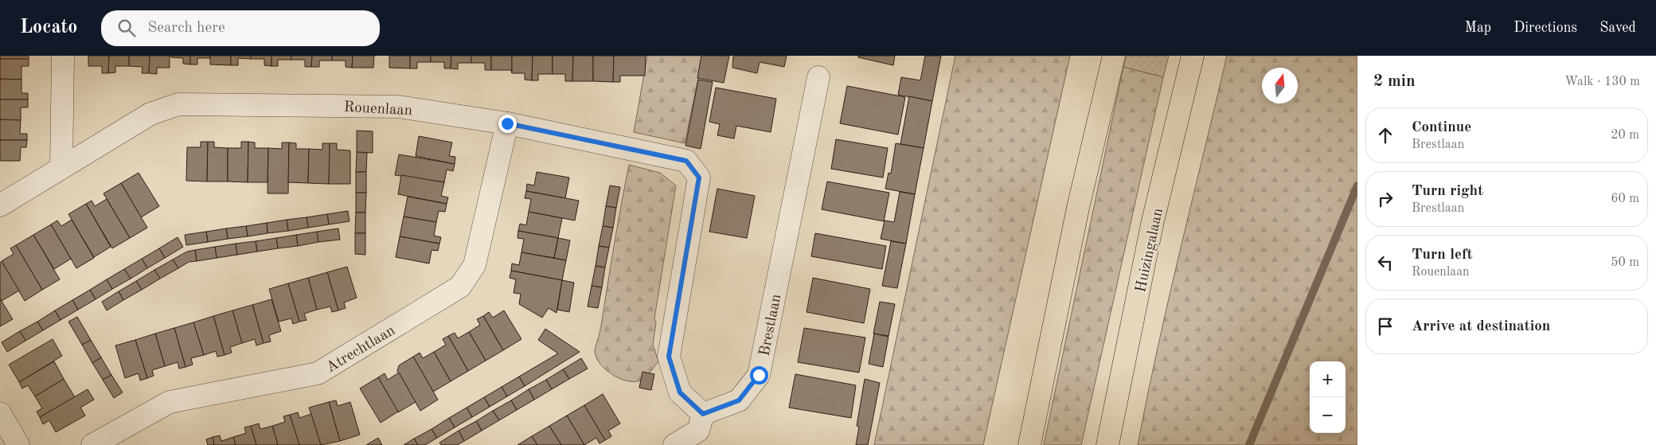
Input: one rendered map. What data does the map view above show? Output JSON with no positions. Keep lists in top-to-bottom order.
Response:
{
  "streets": {
    "main road": ["Huizingalaan"],
    "street": ["Rouenlaan", "Brestlaan", "Atrechtlaan"]
  },
  "crossings": [
    ["Rouenlaan", "Brestlaan"],
    ["Rouenlaan", "Atrechtlaan"]
  ],
  "north": "top",
  "page": {
    "header": "Locato",
    "search": "Search here",
    "nav": ["Map", "Directions", "Saved"],
    "heading": ["2 min", "Walk · 130 m"],
    "list": [
      ["Continue", "Brestlaan", "20 m"],
      ["Turn right", "Brestlaan", "60 m"],
      ["Turn left", "Rouenlaan", "50 m"],
      "Arrive at destination"
    ],
    "map_buttons": ["+", "−"]
  }
}
